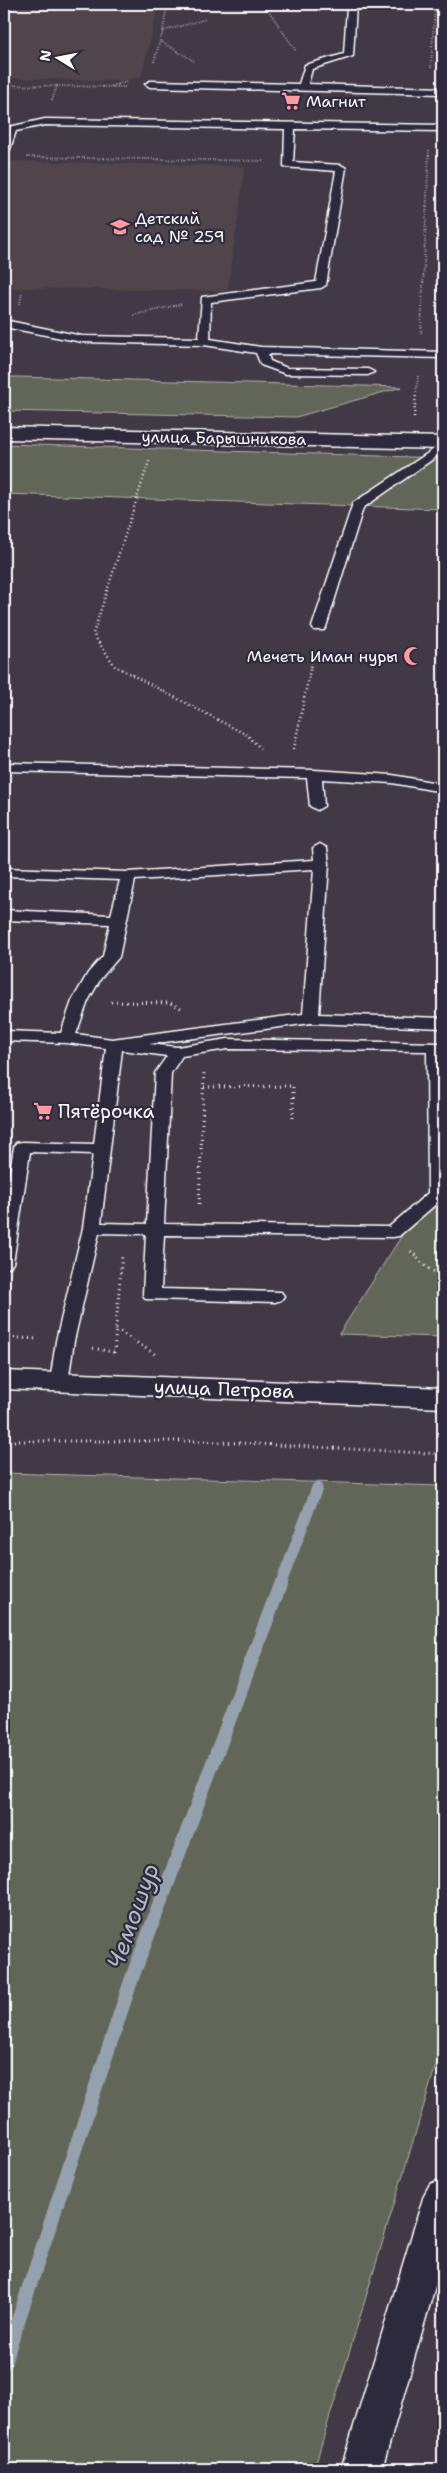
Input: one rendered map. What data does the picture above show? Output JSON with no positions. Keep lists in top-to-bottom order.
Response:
{
  "streets": {
    "street": ["улица Барышникова", "улица Петрова"]
  },
  "water": ["Чемошур"],
  "places": {
    "supermarket": ["Магнит", "Пятёрочка"],
    "school or university": ["Детский сад № 259"],
    "mosque": ["Мечеть Иман нуры"]
  },
  "north": "left"
}
